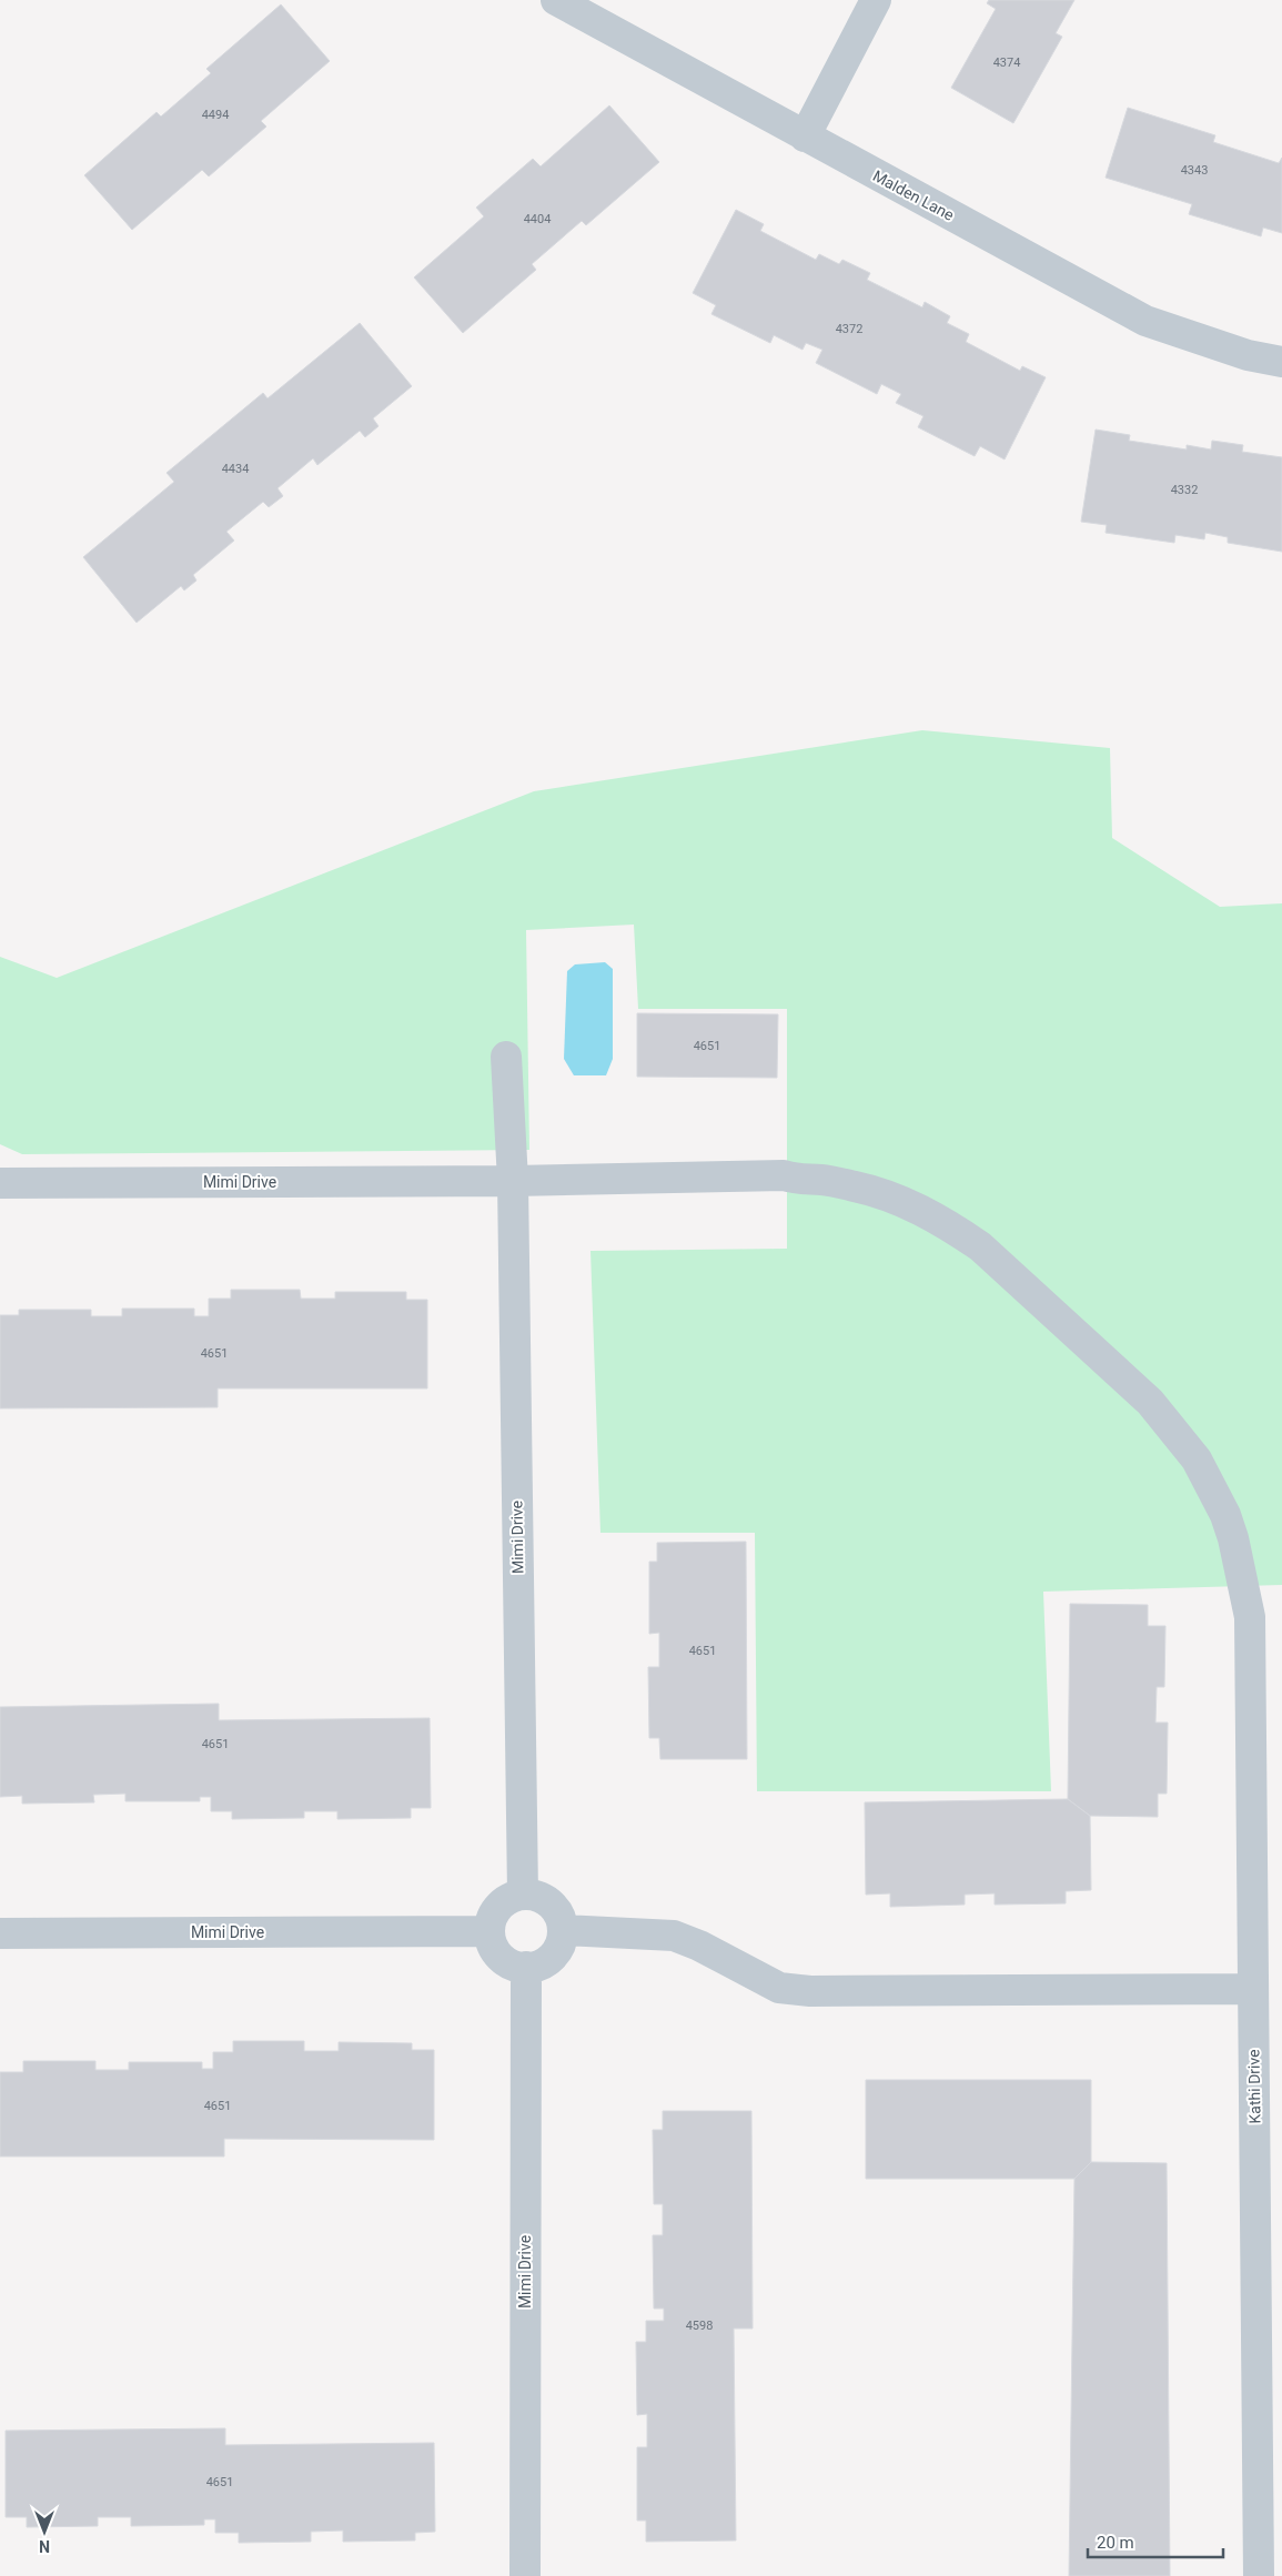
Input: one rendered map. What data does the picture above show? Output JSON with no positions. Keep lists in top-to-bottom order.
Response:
{
  "streets": {
    "street": ["Malden Lane", "Mimi Drive", "Kathi Drive"]
  },
  "crossings": [
    ["Mimi Drive", "Kathi Drive"]
  ],
  "house_numbers": [
    "4374",
    "4494",
    "4343",
    "4404",
    "4372",
    "4434",
    "4332",
    "4651",
    "4651",
    "4651",
    "4651",
    "4651",
    "4598",
    "4651"
  ],
  "scale_bar": "20 m",
  "north": "bottom"
}
